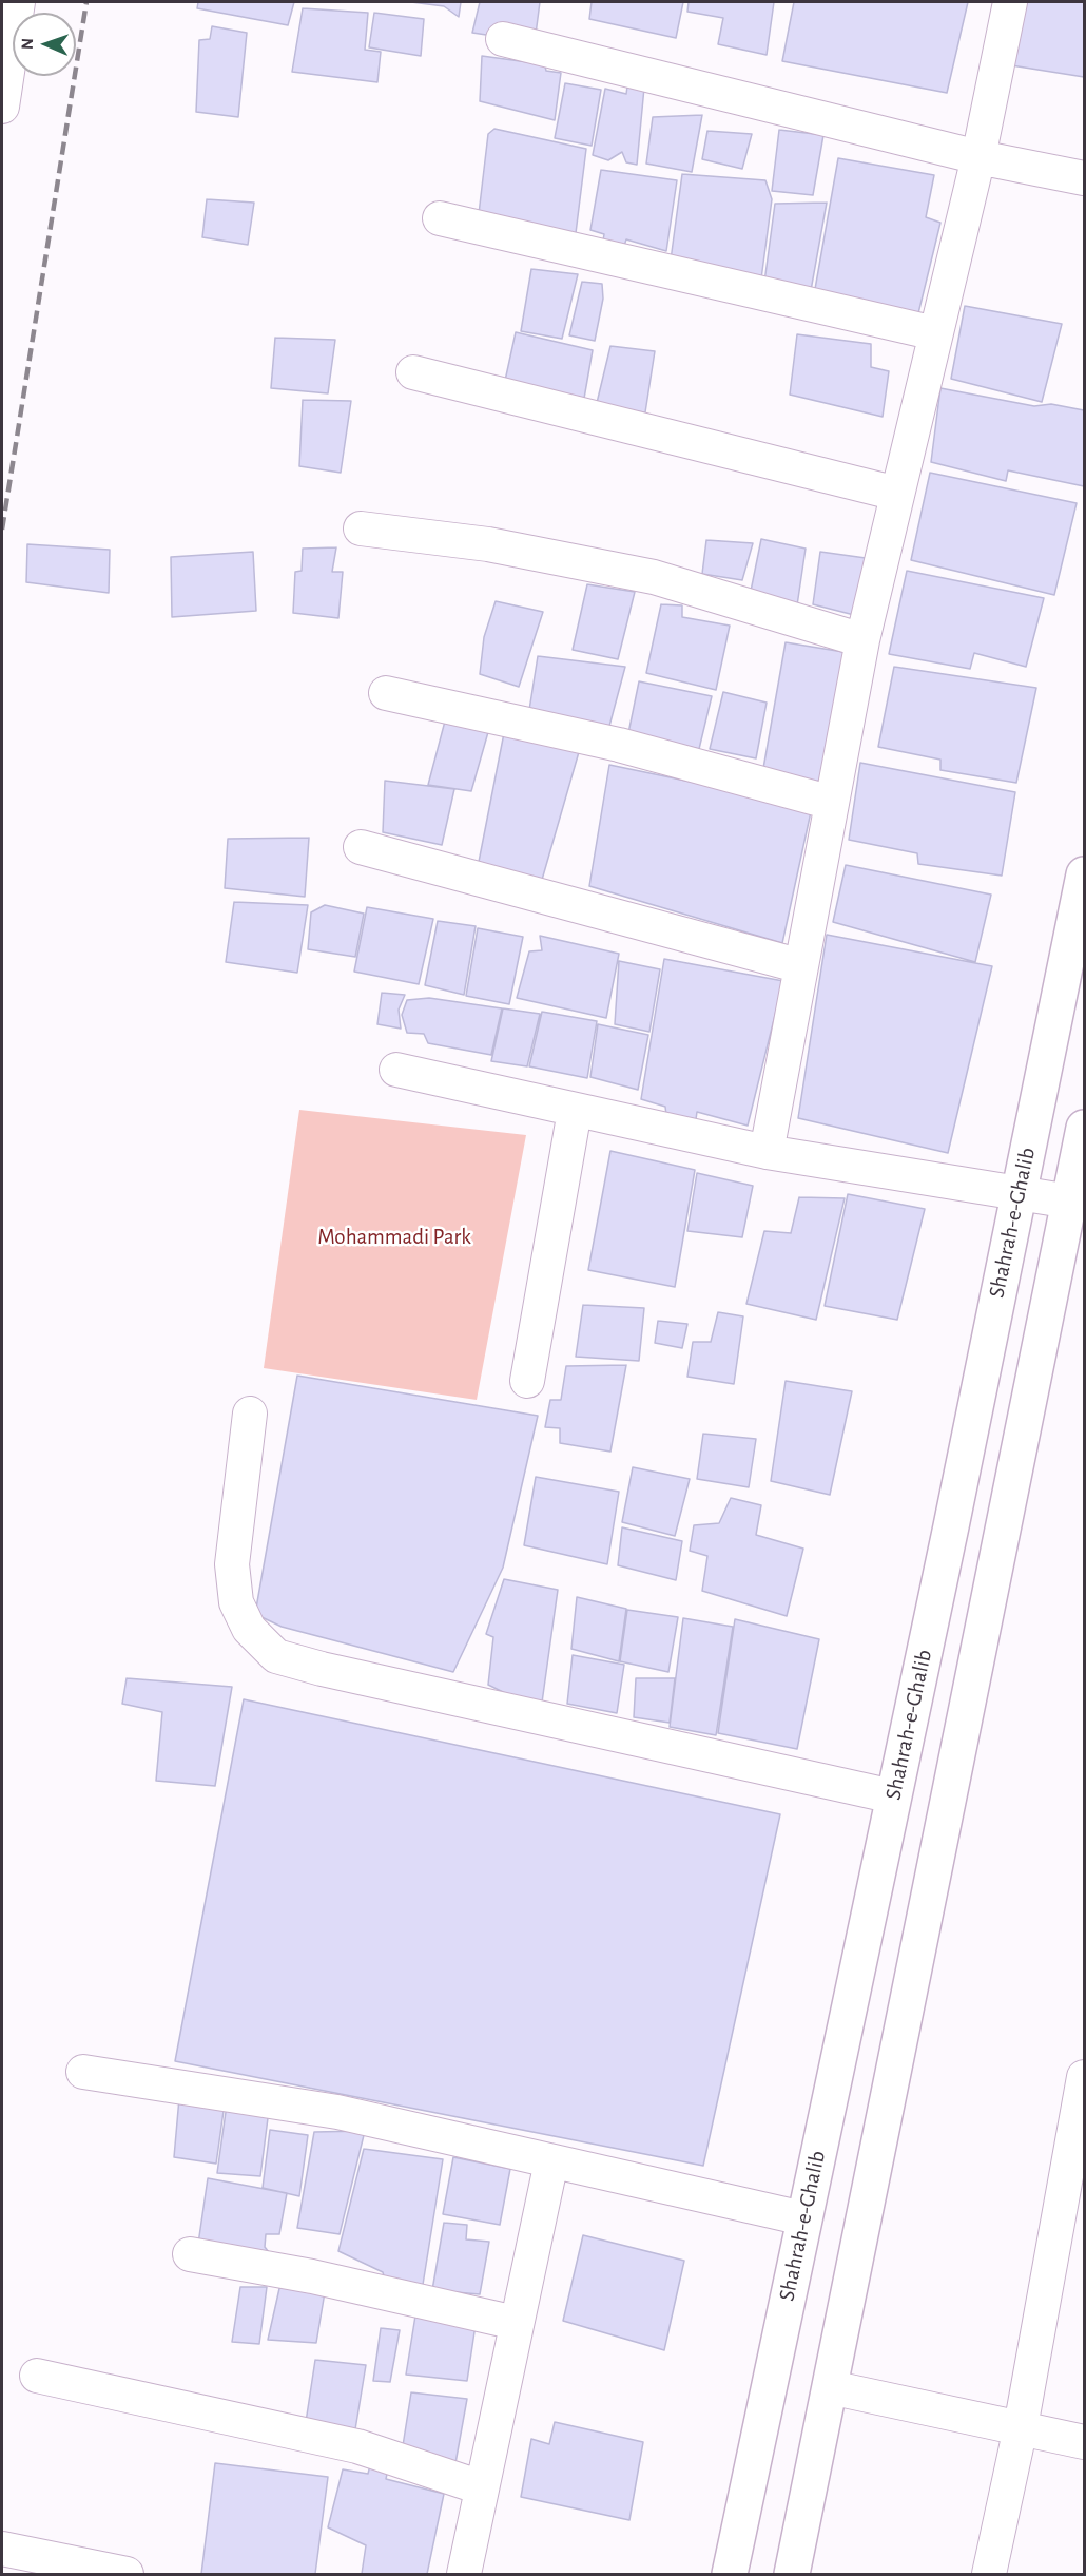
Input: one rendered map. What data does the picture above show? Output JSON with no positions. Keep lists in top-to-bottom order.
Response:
{
  "streets": {
    "main road": ["Shahrah-e-Ghalib"]
  },
  "parks": ["Mohammadi Park"],
  "north": "left"
}
